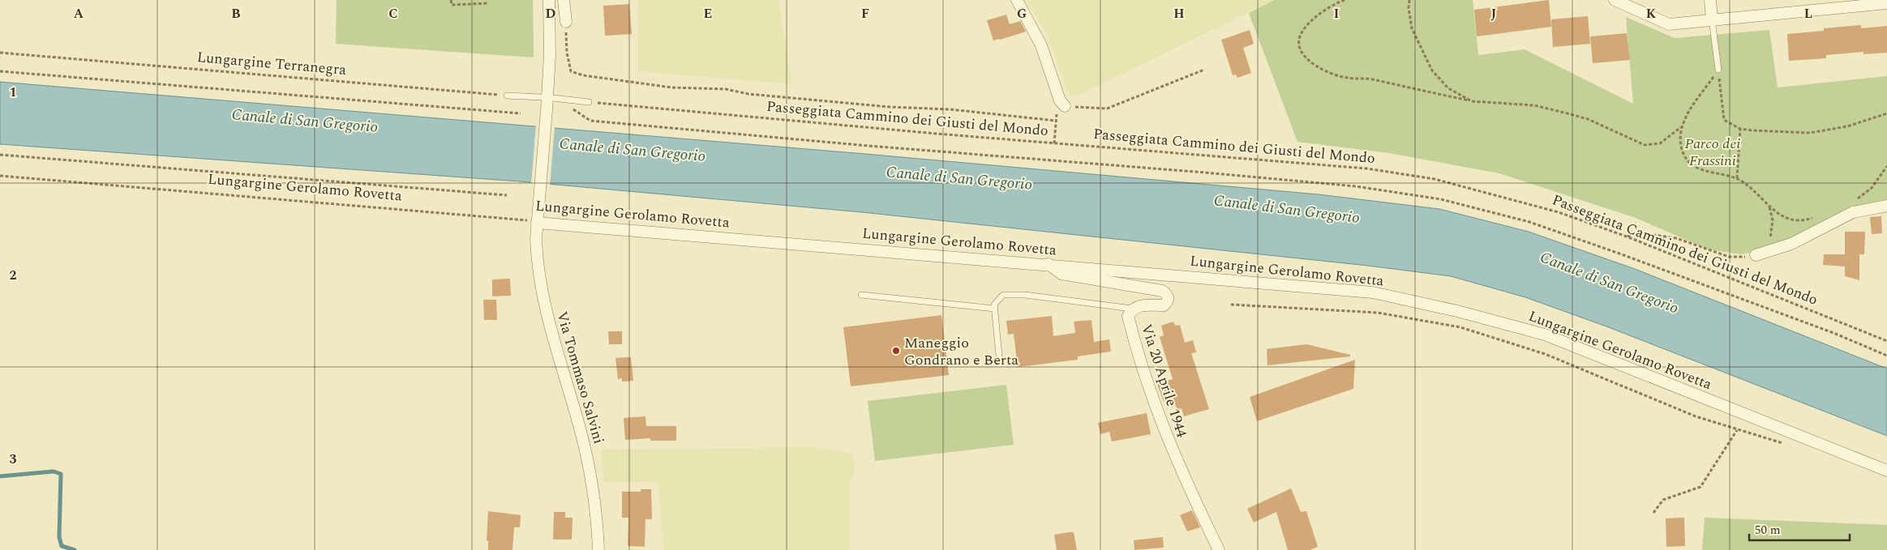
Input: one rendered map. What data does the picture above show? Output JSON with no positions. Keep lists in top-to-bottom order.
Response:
{
  "streets": {
    "street": ["Lungargine Gerolamo Rovetta", "Via Tommaso Salvini", "Via 20 Aprile 1944"],
    "path": ["Lungargine Terranegra", "Passeggiata Cammino dei Giusti del Mondo"]
  },
  "crossings": [
    ["Lungargine Gerolamo Rovetta", "Via Tommaso Salvini"],
    ["Lungargine Gerolamo Rovetta", "Via 20 Aprile 1944"]
  ],
  "water": ["Canale di San Gregorio"],
  "parks": ["Parco dei Frassini"],
  "places": ["Maneggio Gondrano e Berta"],
  "scale_bar": "50 m",
  "grid": {
    "columns": [
      "A",
      "B",
      "C",
      "D",
      "E",
      "F",
      "G",
      "H",
      "I",
      "J",
      "K",
      "L"
    ],
    "rows": ["1", "2", "3"]
  }
}
